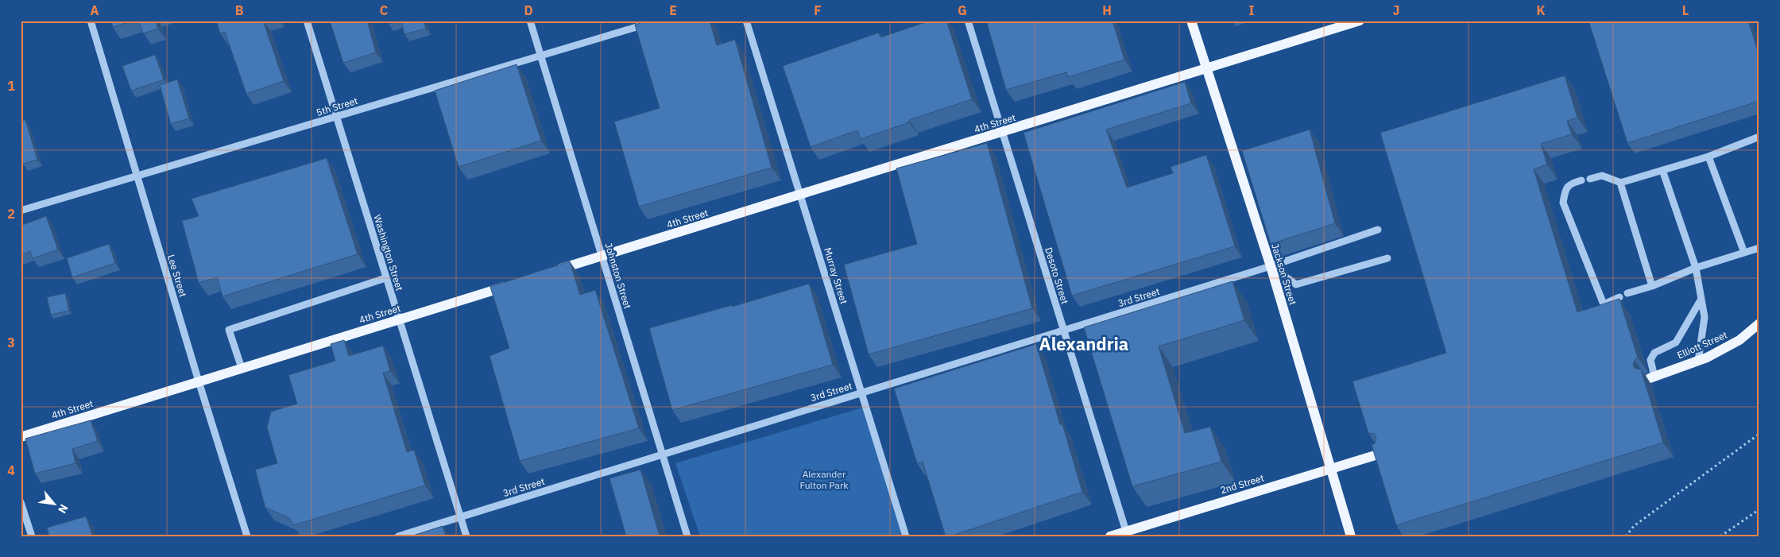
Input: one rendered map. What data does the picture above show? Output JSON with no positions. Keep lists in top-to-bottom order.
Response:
{
  "streets": {
    "main road": [
      "4th Street",
      "Jackson Street",
      "Elliott Street",
      "2nd Street"
    ],
    "street": [
      "5th Street",
      "Washington Street",
      "Lee Street",
      "Johnston Street",
      "Murray Street",
      "Desoto Street",
      "3rd Street"
    ]
  },
  "crossings": [
    ["5th Street", "Washington Street"],
    ["5th Street", "Lee Street"],
    ["5th Street", "Johnston Street"],
    ["4th Street", "Washington Street"],
    ["4th Street", "Jackson Street"],
    ["4th Street", "Lee Street"],
    ["4th Street", "Johnston Street"],
    ["4th Street", "Murray Street"],
    ["4th Street", "Desoto Street"],
    ["Washington Street", "3rd Street"],
    ["Jackson Street", "3rd Street"],
    ["Jackson Street", "2nd Street"],
    ["Johnston Street", "3rd Street"],
    ["Murray Street", "3rd Street"],
    ["Desoto Street", "3rd Street"],
    ["Desoto Street", "2nd Street"]
  ],
  "districts": ["Alexandria"],
  "parks": ["Alexander Fulton Park"],
  "north": "bottom right",
  "grid": {
    "columns": [
      "A",
      "B",
      "C",
      "D",
      "E",
      "F",
      "G",
      "H",
      "I",
      "J",
      "K",
      "L"
    ],
    "rows": [
      "1",
      "2",
      "3",
      "4"
    ]
  }
}
